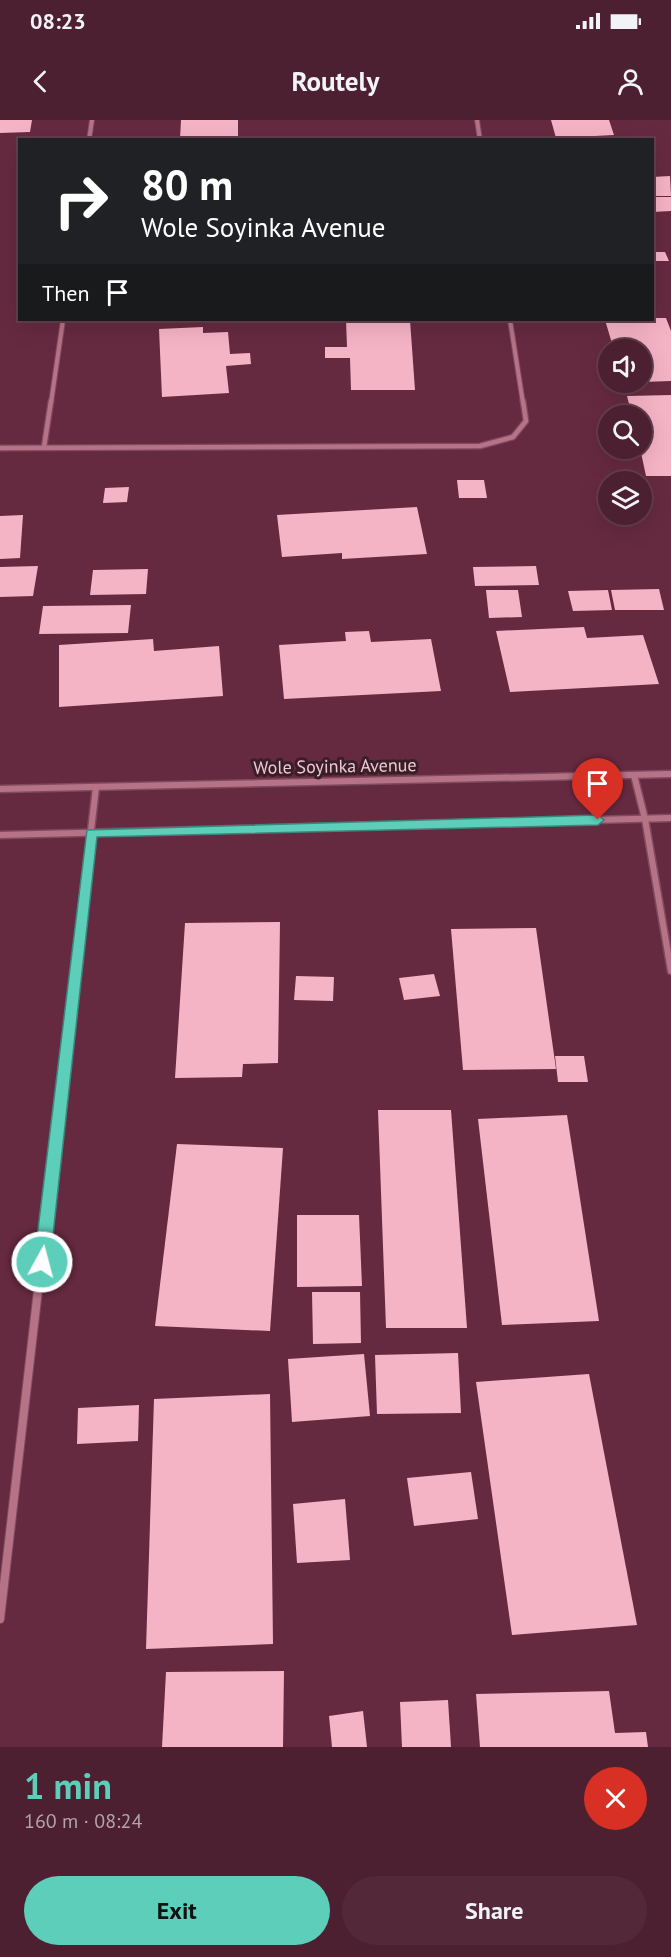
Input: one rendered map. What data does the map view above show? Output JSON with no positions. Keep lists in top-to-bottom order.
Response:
{
  "streets": {
    "street": ["Wole Soyinka Avenue"]
  },
  "page": {
    "status": "08:23",
    "header": "Routely",
    "turn": ["80 m", "Wole Soyinka Avenue"],
    "then": "Then",
    "heading": ["1 min", "160 m · 08:24"],
    "buttons": ["Exit", "Share"]
  }
}
